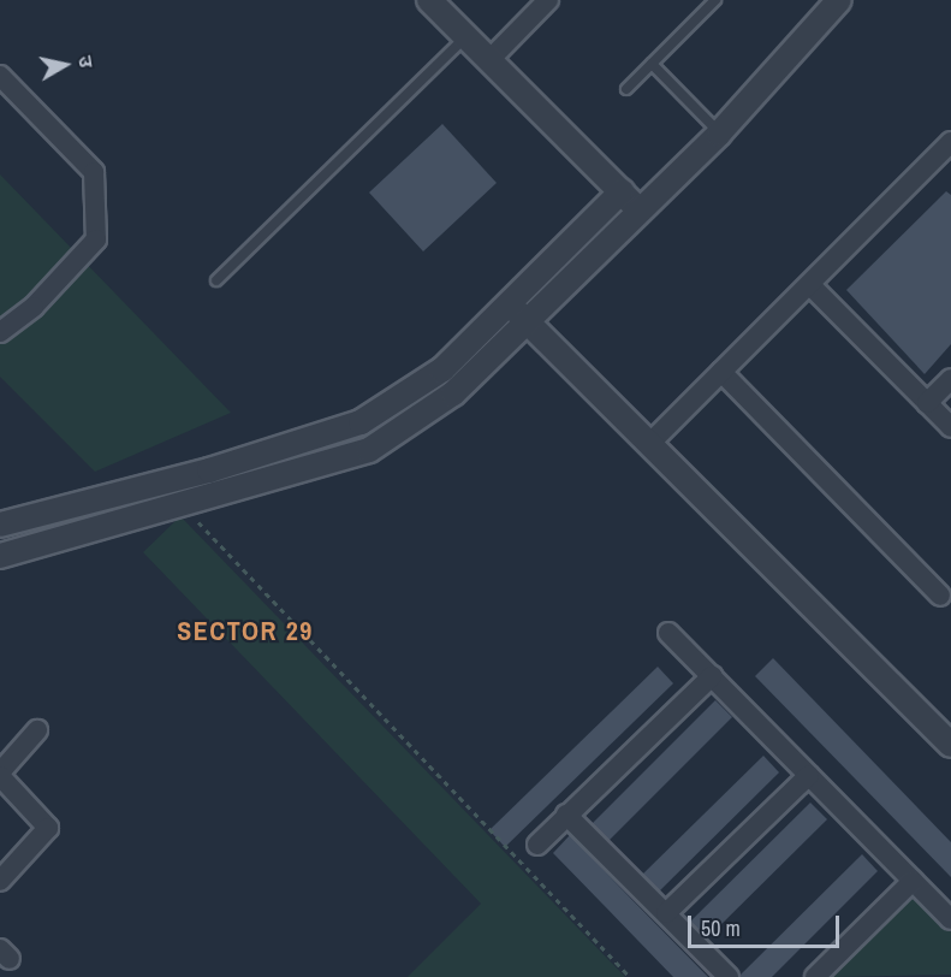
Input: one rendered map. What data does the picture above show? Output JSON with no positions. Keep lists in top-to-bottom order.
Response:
{
  "districts": ["SECTOR 29"],
  "scale_bar": "50 m",
  "north": "right"
}
